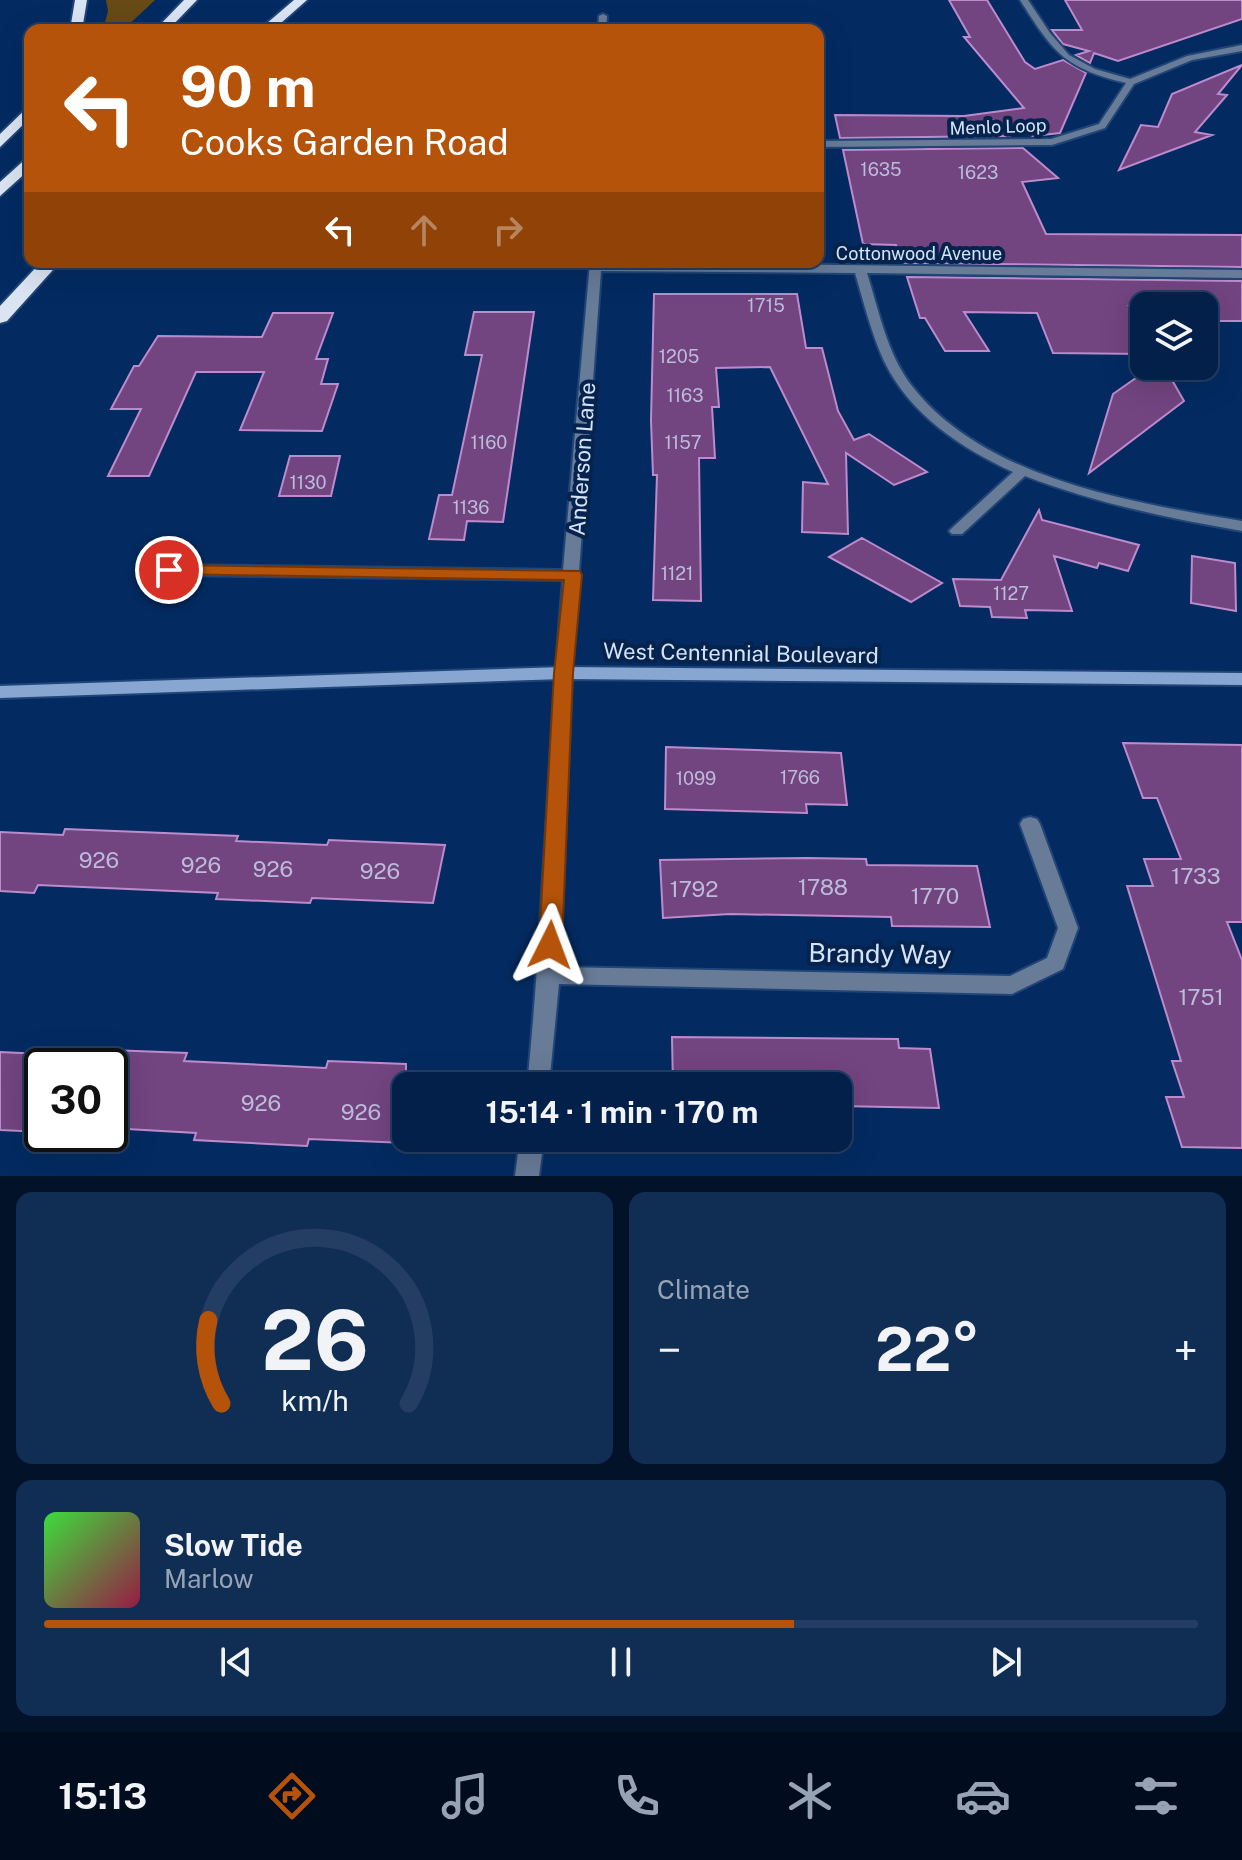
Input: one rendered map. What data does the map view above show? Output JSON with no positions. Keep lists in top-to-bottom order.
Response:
{
  "streets": {
    "main road": ["West Centennial Boulevard"],
    "street": [
      "Menlo Loop",
      "Cottonwood Avenue",
      "Anderson Lane",
      "Brandy Way"
    ]
  },
  "crossings": [
    ["Anderson Lane", "West Centennial Boulevard"],
    ["Anderson Lane", "Brandy Way"]
  ],
  "house_numbers": [
    "1635",
    "1623",
    "1715",
    "1205",
    "1163",
    "1160",
    "1157",
    "1130",
    "1136",
    "1121",
    "1127",
    "1766",
    "1099",
    "926",
    "926",
    "926",
    "926",
    "1733",
    "1788",
    "1792",
    "1770",
    "1751",
    "926",
    "926"
  ],
  "page": {
    "turn": ["90 m", "Cooks Garden Road"],
    "limit": "30",
    "trip": "15:14 · 1 min · 170 m",
    "tile": "Climate",
    "heat": ["−", "22°", "+"],
    "song": ["Slow Tide", "Marlow"],
    "tabs": "15:13",
    "gauge": ["26", "km/h"]
  }
}
